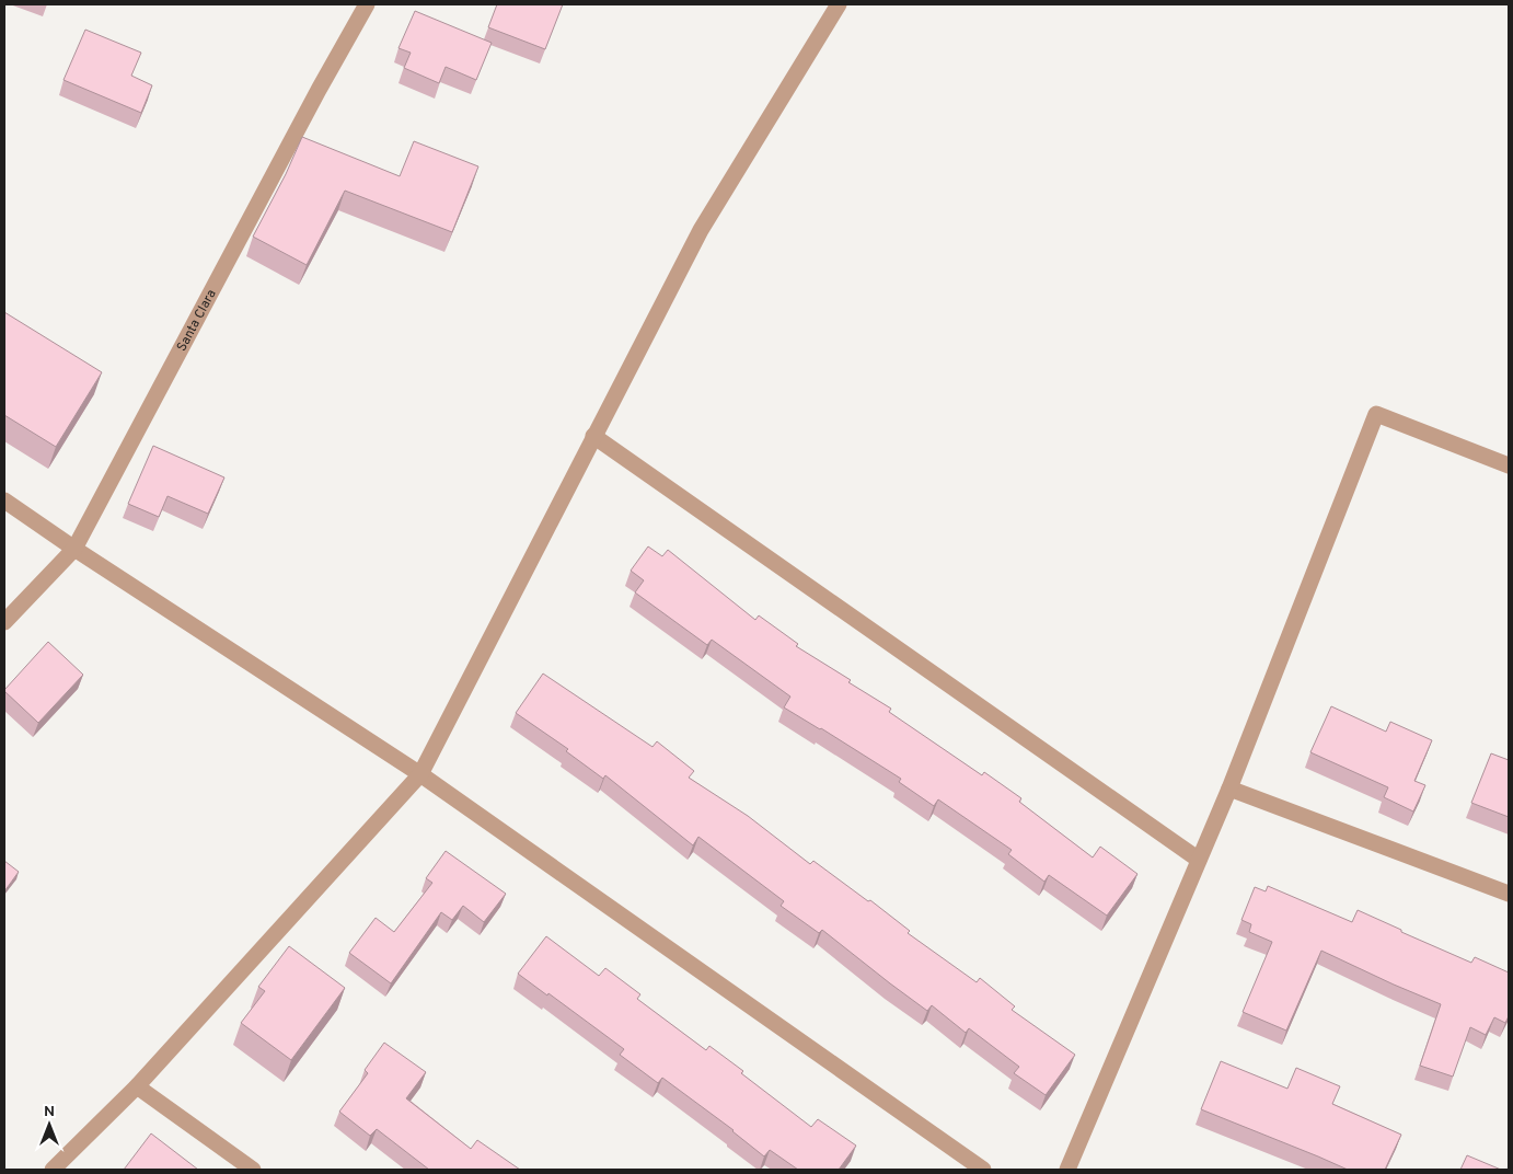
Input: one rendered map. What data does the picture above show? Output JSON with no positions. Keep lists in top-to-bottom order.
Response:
{
  "streets": {
    "street": ["Santa Clara"]
  },
  "north": "top"
}
